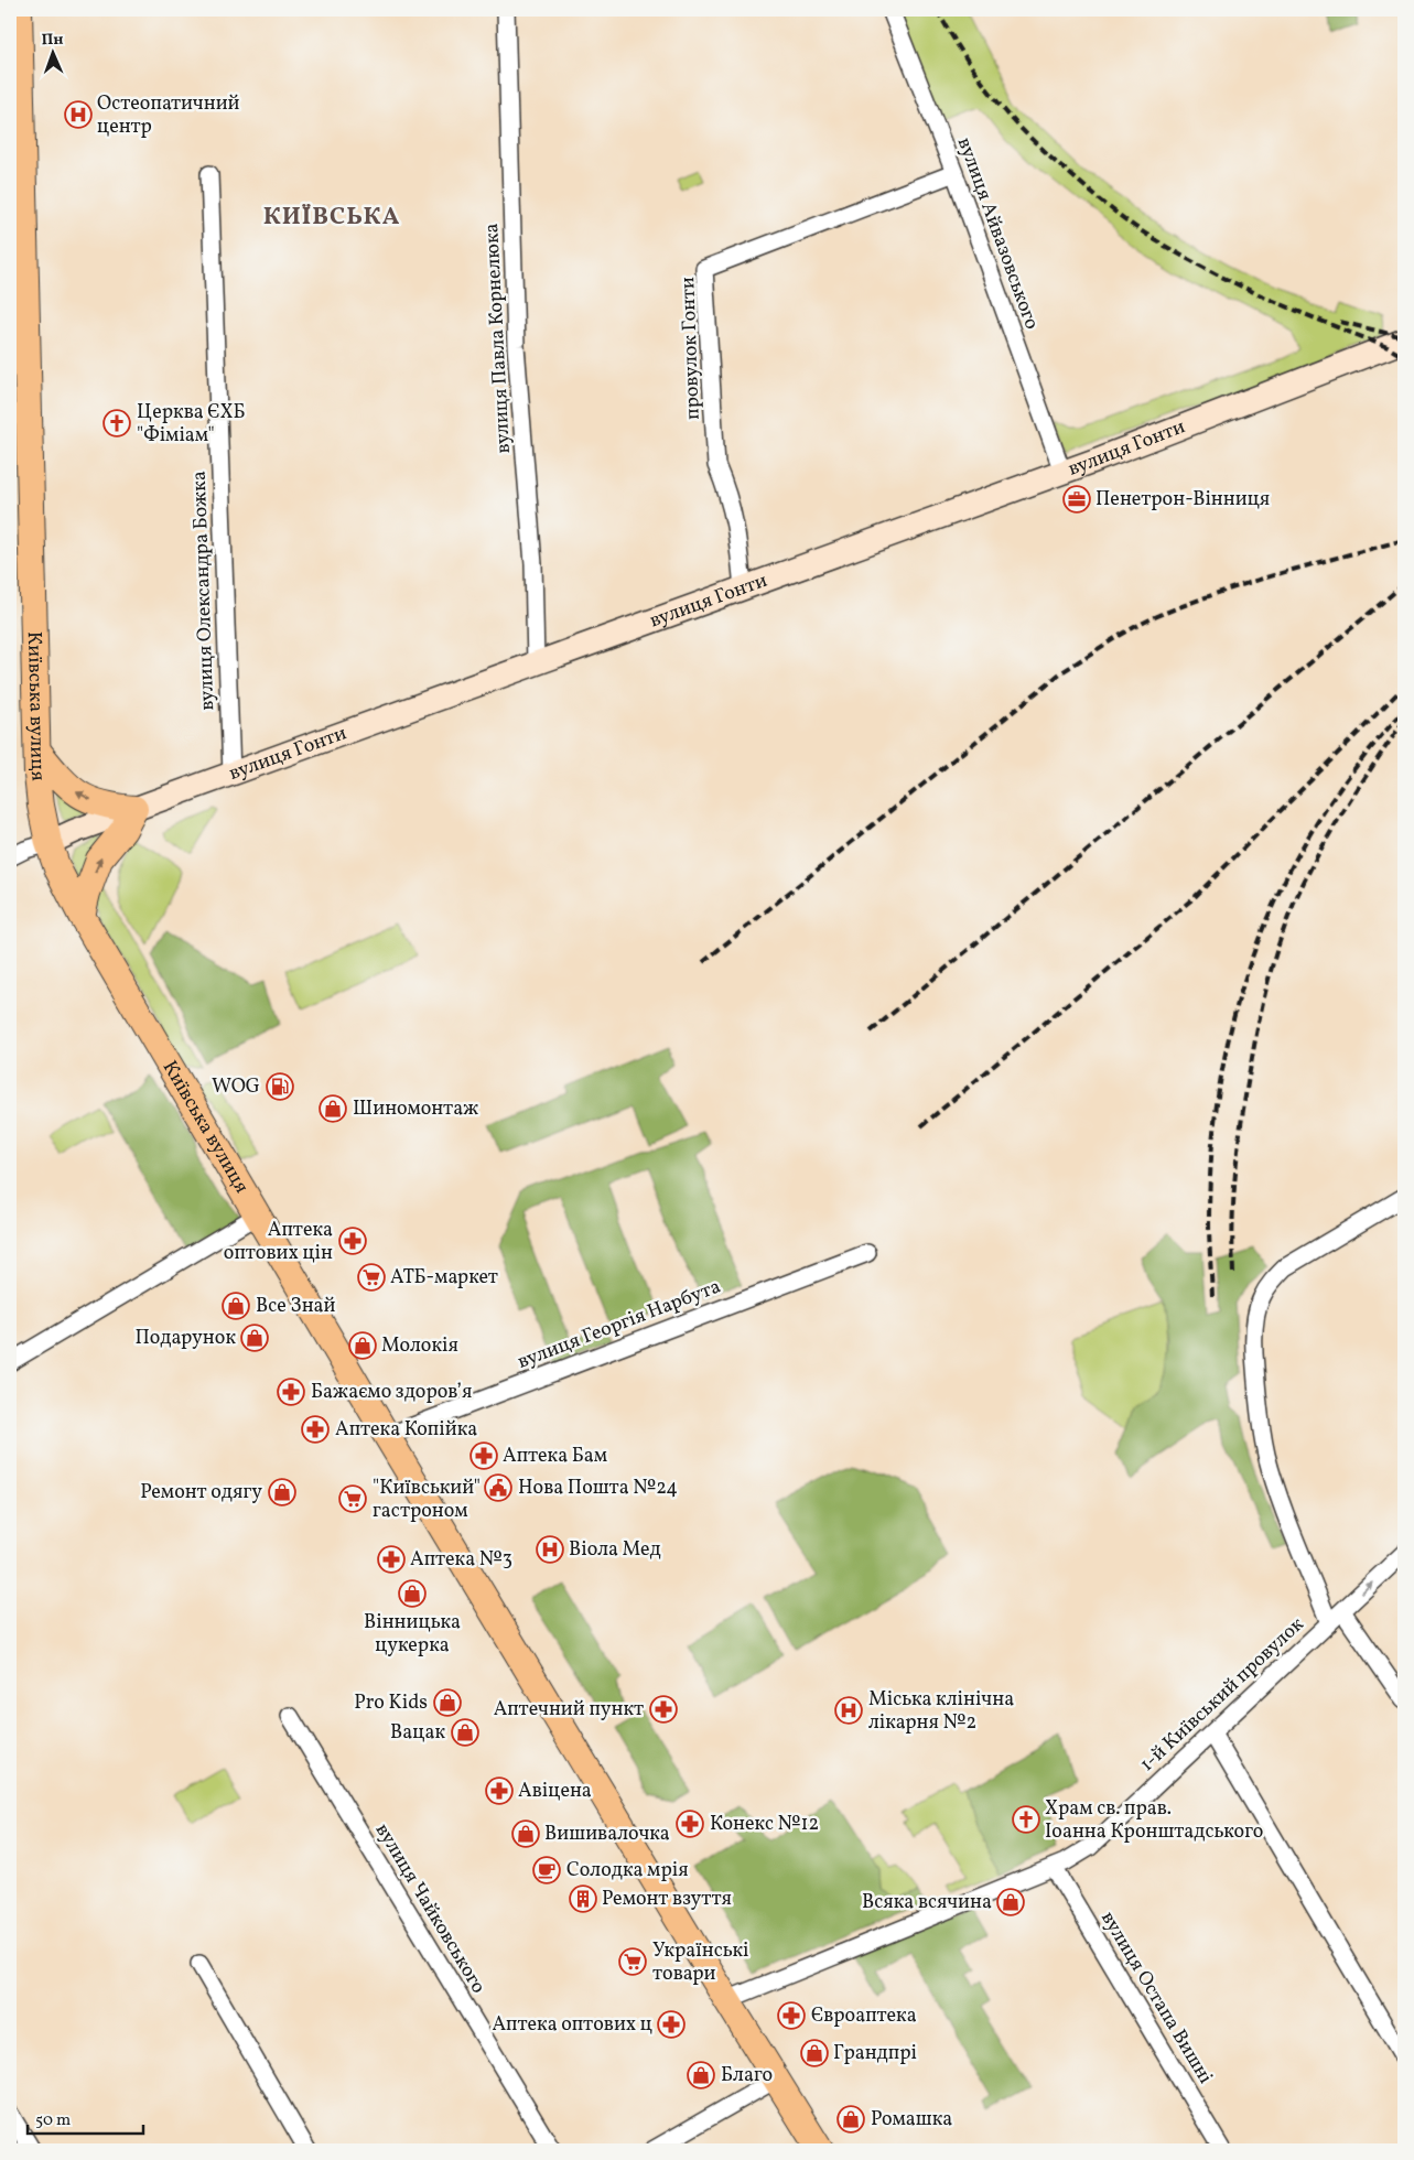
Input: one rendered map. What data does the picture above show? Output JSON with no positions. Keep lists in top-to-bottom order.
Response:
{
  "streets": {
    "main road": ["Київська вулиця"],
    "street": [
      "вулиця Айвазовського",
      "вулиця Павла Корнелюка",
      "провулок Гонти",
      "вулиця Гонти",
      "вулиця Олександра Божка",
      "вулиця Георгія Нарбута",
      "1-й Київський провулок",
      "вулиця Чайковського",
      "вулиця Остапа Вишні"
    ]
  },
  "crossings": [
    ["вулиця Айвазовського", "провулок Гонти"],
    ["вулиця Айвазовського", "вулиця Гонти"],
    ["вулиця Павла Корнелюка", "вулиця Гонти"],
    ["провулок Гонти", "вулиця Гонти"],
    ["вулиця Гонти", "вулиця Олександра Божка"],
    ["вулиця Гонти", "Київська вулиця"],
    ["Київська вулиця", "вулиця Георгія Нарбута"],
    ["Київська вулиця", "1-й Київський провулок"],
    ["1-й Київський провулок", "вулиця Остапа Вишні"]
  ],
  "districts": ["КИЇВСЬКА"],
  "places": {
    "hospital": ["Остеопатичний центр", "Віола Мед", "Міська клінічна лікарня №2"],
    "church": ["Церква ЄХБ \"Фіміам\"", "Храм св. прав. Іоанна Кронштадського"],
    "office": ["Пенетрон-Вінниця"],
    "fuel station": ["WOG"],
    "shop": [
      "Шиномонтаж",
      "Все Знай",
      "Подарунок",
      "Молокія",
      "Ремонт одягу",
      "Вінницька цукерка",
      "Pro Kids",
      "Вацак",
      "Вишивалочка",
      "Всяка всячина",
      "Грандпрі",
      "Благо",
      "Ромашка"
    ],
    "pharmacy": [
      "Аптека оптових цін",
      "Бажаємо здоров’я",
      "Аптека Копійка",
      "Аптека Бам",
      "Аптека №3",
      "Аптечний пункт",
      "Авіцена",
      "Конекс №12",
      "Євроаптека",
      "Аптека оптових ц"
    ],
    "supermarket": ["АТБ-маркет", "\"Київський\" гастроном", "Українські товари"],
    "public building": ["Нова Пошта №24"],
    "cafe": ["Солодка мрія"],
    "building": ["Ремонт взуття"]
  },
  "scale_bar": "50 m",
  "north": "top"
}
